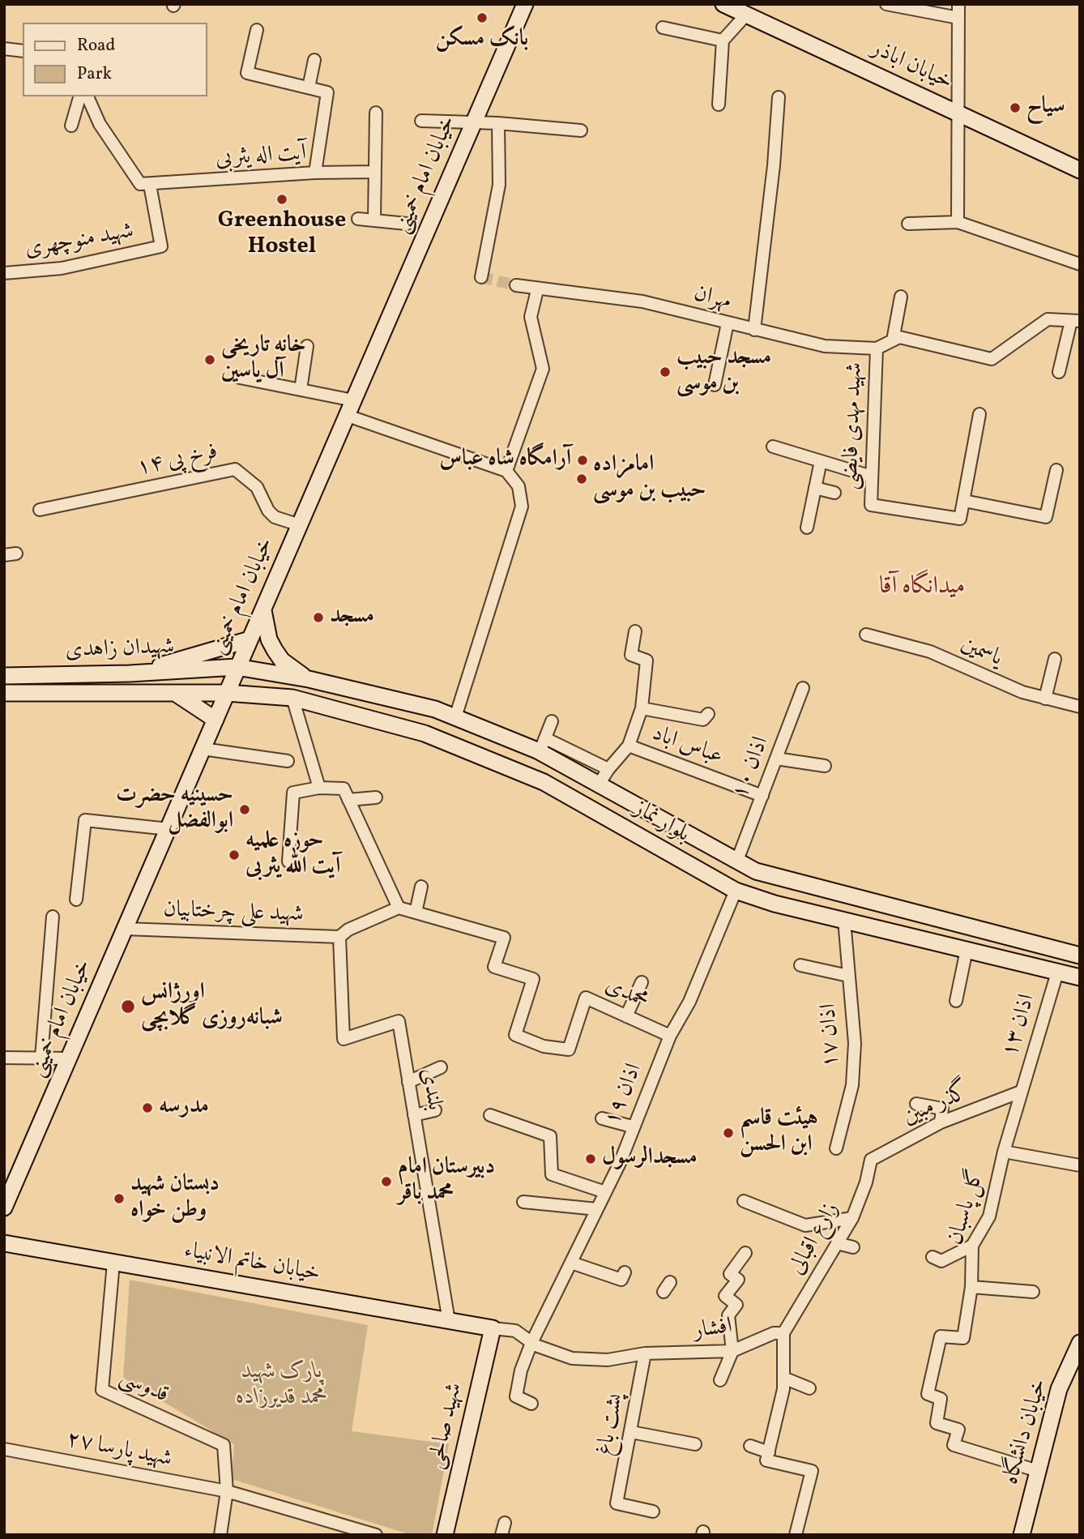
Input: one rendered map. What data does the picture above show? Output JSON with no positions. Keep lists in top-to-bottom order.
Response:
{
  "streets": {
    "main road": [
      "خیابان اباذر",
      "خیابان امام خمینی",
      "شهیدان زاهدی",
      "بلوار نماز",
      "خیابان خاتم الانبیاء",
      "شهید صالحی",
      "خیابان دانشگاه"
    ],
    "street": [
      "آیت اله یثربی",
      "شهید منوچهری",
      "مهران",
      "شهید مهدی فایضی",
      "فرخ پی ۱۴",
      "یاسمین",
      "عباس اباد",
      "اذان ۱۰",
      "شهید علی چرختابیان",
      "محمدی",
      "اذان ۱۳",
      "اذان ۱۷",
      "بلندی",
      "اذان ۱۹",
      "گذر مبین",
      "گل پاسبان",
      "زارع اقبالی",
      "افشار",
      "قدوسی",
      "پشت باغ",
      "شهید پارسا ۲۷"
    ]
  },
  "crossings": [
    ["آیت اله یثربی", "شهید منوچهری"],
    ["خیابان امام خمینی", "فرخ پی ۱۴"],
    ["خیابان امام خمینی", "شهیدان زاهدی"],
    ["خیابان امام خمینی", "بلوار نماز"],
    ["خیابان امام خمینی", "شهید علی چرختابیان"],
    ["مهران", "شهید مهدی فایضی"],
    ["شهیدان زاهدی", "بلوار نماز"],
    ["عباس اباد", "اذان ۱۰"],
    ["اذان ۱۰", "بلوار نماز"],
    ["بلوار نماز", "اذان ۱۳"],
    ["بلوار نماز", "اذان ۱۷"],
    ["بلوار نماز", "اذان ۱۹"],
    ["شهید علی چرختابیان", "بلندی"],
    ["محمدی", "اذان ۱۹"],
    ["اذان ۱۳", "گذر مبین"],
    ["اذان ۱۳", "گل پاسبان"],
    ["بلندی", "خیابان خاتم الانبیاء"],
    ["اذان ۱۹", "افشار"],
    ["گذر مبین", "گل پاسبان"],
    ["گذر مبین", "زارع اقبالی"],
    ["گل پاسبان", "خیابان دانشگاه"],
    ["زارع اقبالی", "افشار"],
    ["خیابان خاتم الانبیاء", "افشار"],
    ["خیابان خاتم الانبیاء", "قدوسی"],
    ["خیابان خاتم الانبیاء", "شهید صالحی"],
    ["افشار", "پشت باغ"],
    ["افشار", "شهید صالحی"],
    ["قدوسی", "شهید پارسا ۲۷"]
  ],
  "districts": ["میدانگاه آقا"],
  "parks": ["پارک شهید محمد قدیرزاده"],
  "places": [
    "بانک مسکن",
    "سیاح",
    "Greenhouse Hostel",
    "خانه تاریخی آل یاسین",
    "مسجد حبیب بن موسی",
    "آرامگاه شاه عباس",
    "امامزاده حبیب بن موسی",
    "مسجد",
    "حسینیه حضرت ابوالفضل",
    "حوزه علمیه آیت الله یثربی",
    "اورژانس شبانه‌روزی گلابچی",
    "مدرسه",
    "هیئت قاسم ابن الحسن",
    "مسجدالرسول",
    "دبیرستان امام محمد باقر",
    "دبستان شهید وطن خواه"
  ],
  "legend": ["Road", "Park"]
}
